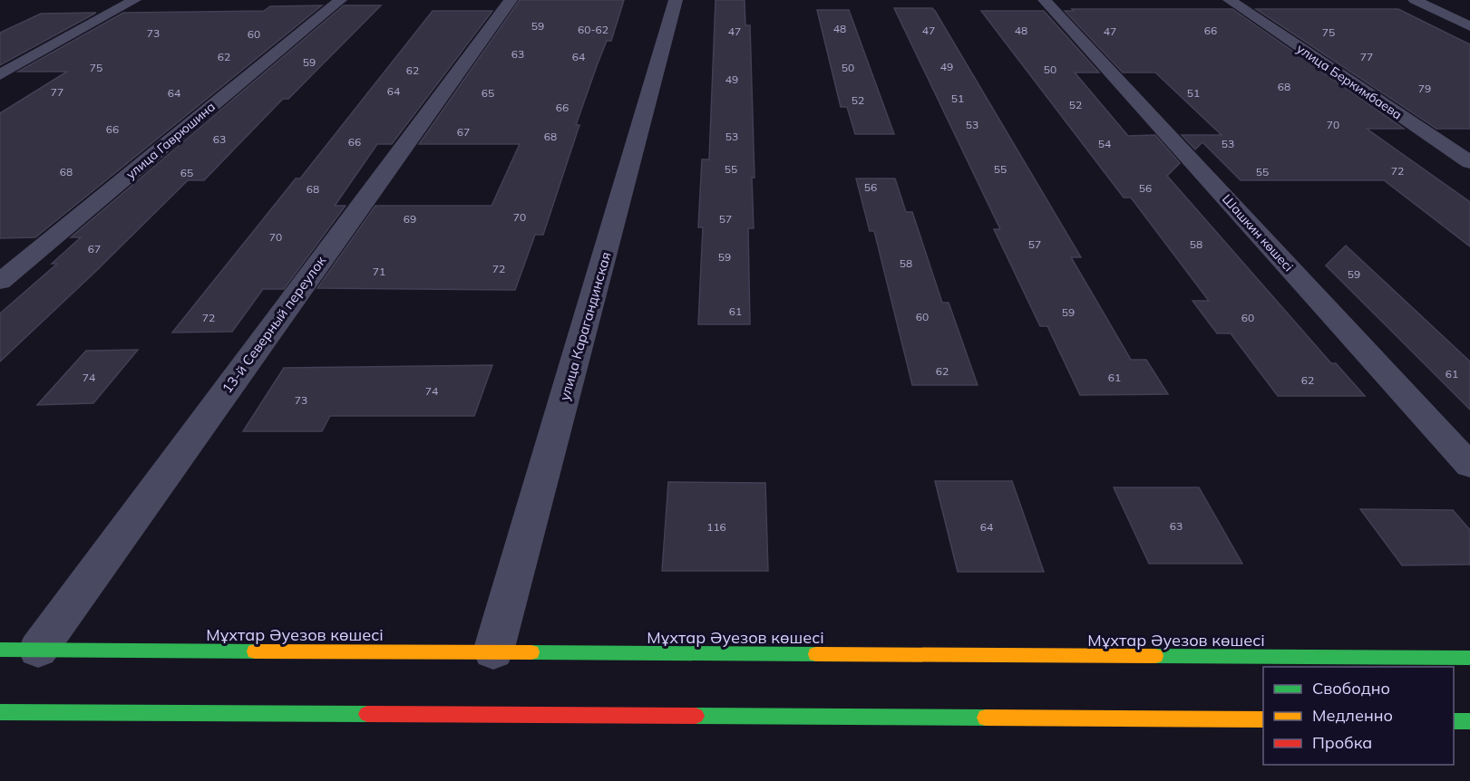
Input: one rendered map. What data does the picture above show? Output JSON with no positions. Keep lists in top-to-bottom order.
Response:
{
  "streets": {
    "main road": ["Мұхтар Әуезов көшесі"],
    "street": [
      "улица Беркимбаева",
      "улица Гаврюшина",
      "Шашкин көшесі",
      "13-й Северный переулок",
      "улица Карагандинская"
    ]
  },
  "crossings": [
    ["13-й Северный переулок", "Мұхтар Әуезов көшесі"],
    ["улица Карагандинская", "Мұхтар Әуезов көшесі"]
  ],
  "house_numbers": [
    "59",
    "48",
    "60-62",
    "47",
    "48",
    "66",
    "47",
    "47",
    "75",
    "73",
    "60",
    "63",
    "62",
    "64",
    "77",
    "59",
    "49",
    "75",
    "50",
    "50",
    "62",
    "49",
    "68",
    "79",
    "64",
    "77",
    "64",
    "65",
    "51",
    "51",
    "52",
    "52",
    "66",
    "53",
    "70",
    "66",
    "67",
    "68",
    "53",
    "63",
    "66",
    "54",
    "53",
    "55",
    "55",
    "72",
    "68",
    "55",
    "65",
    "56",
    "56",
    "68",
    "70",
    "69",
    "57",
    "70",
    "57",
    "58",
    "67",
    "59",
    "58",
    "72",
    "71",
    "59",
    "61",
    "59",
    "60",
    "72",
    "60",
    "62",
    "61",
    "74",
    "61",
    "62",
    "74",
    "73",
    "63",
    "116",
    "64"
  ],
  "legend": ["Свободно", "Медленно", "Пробка"]
}
